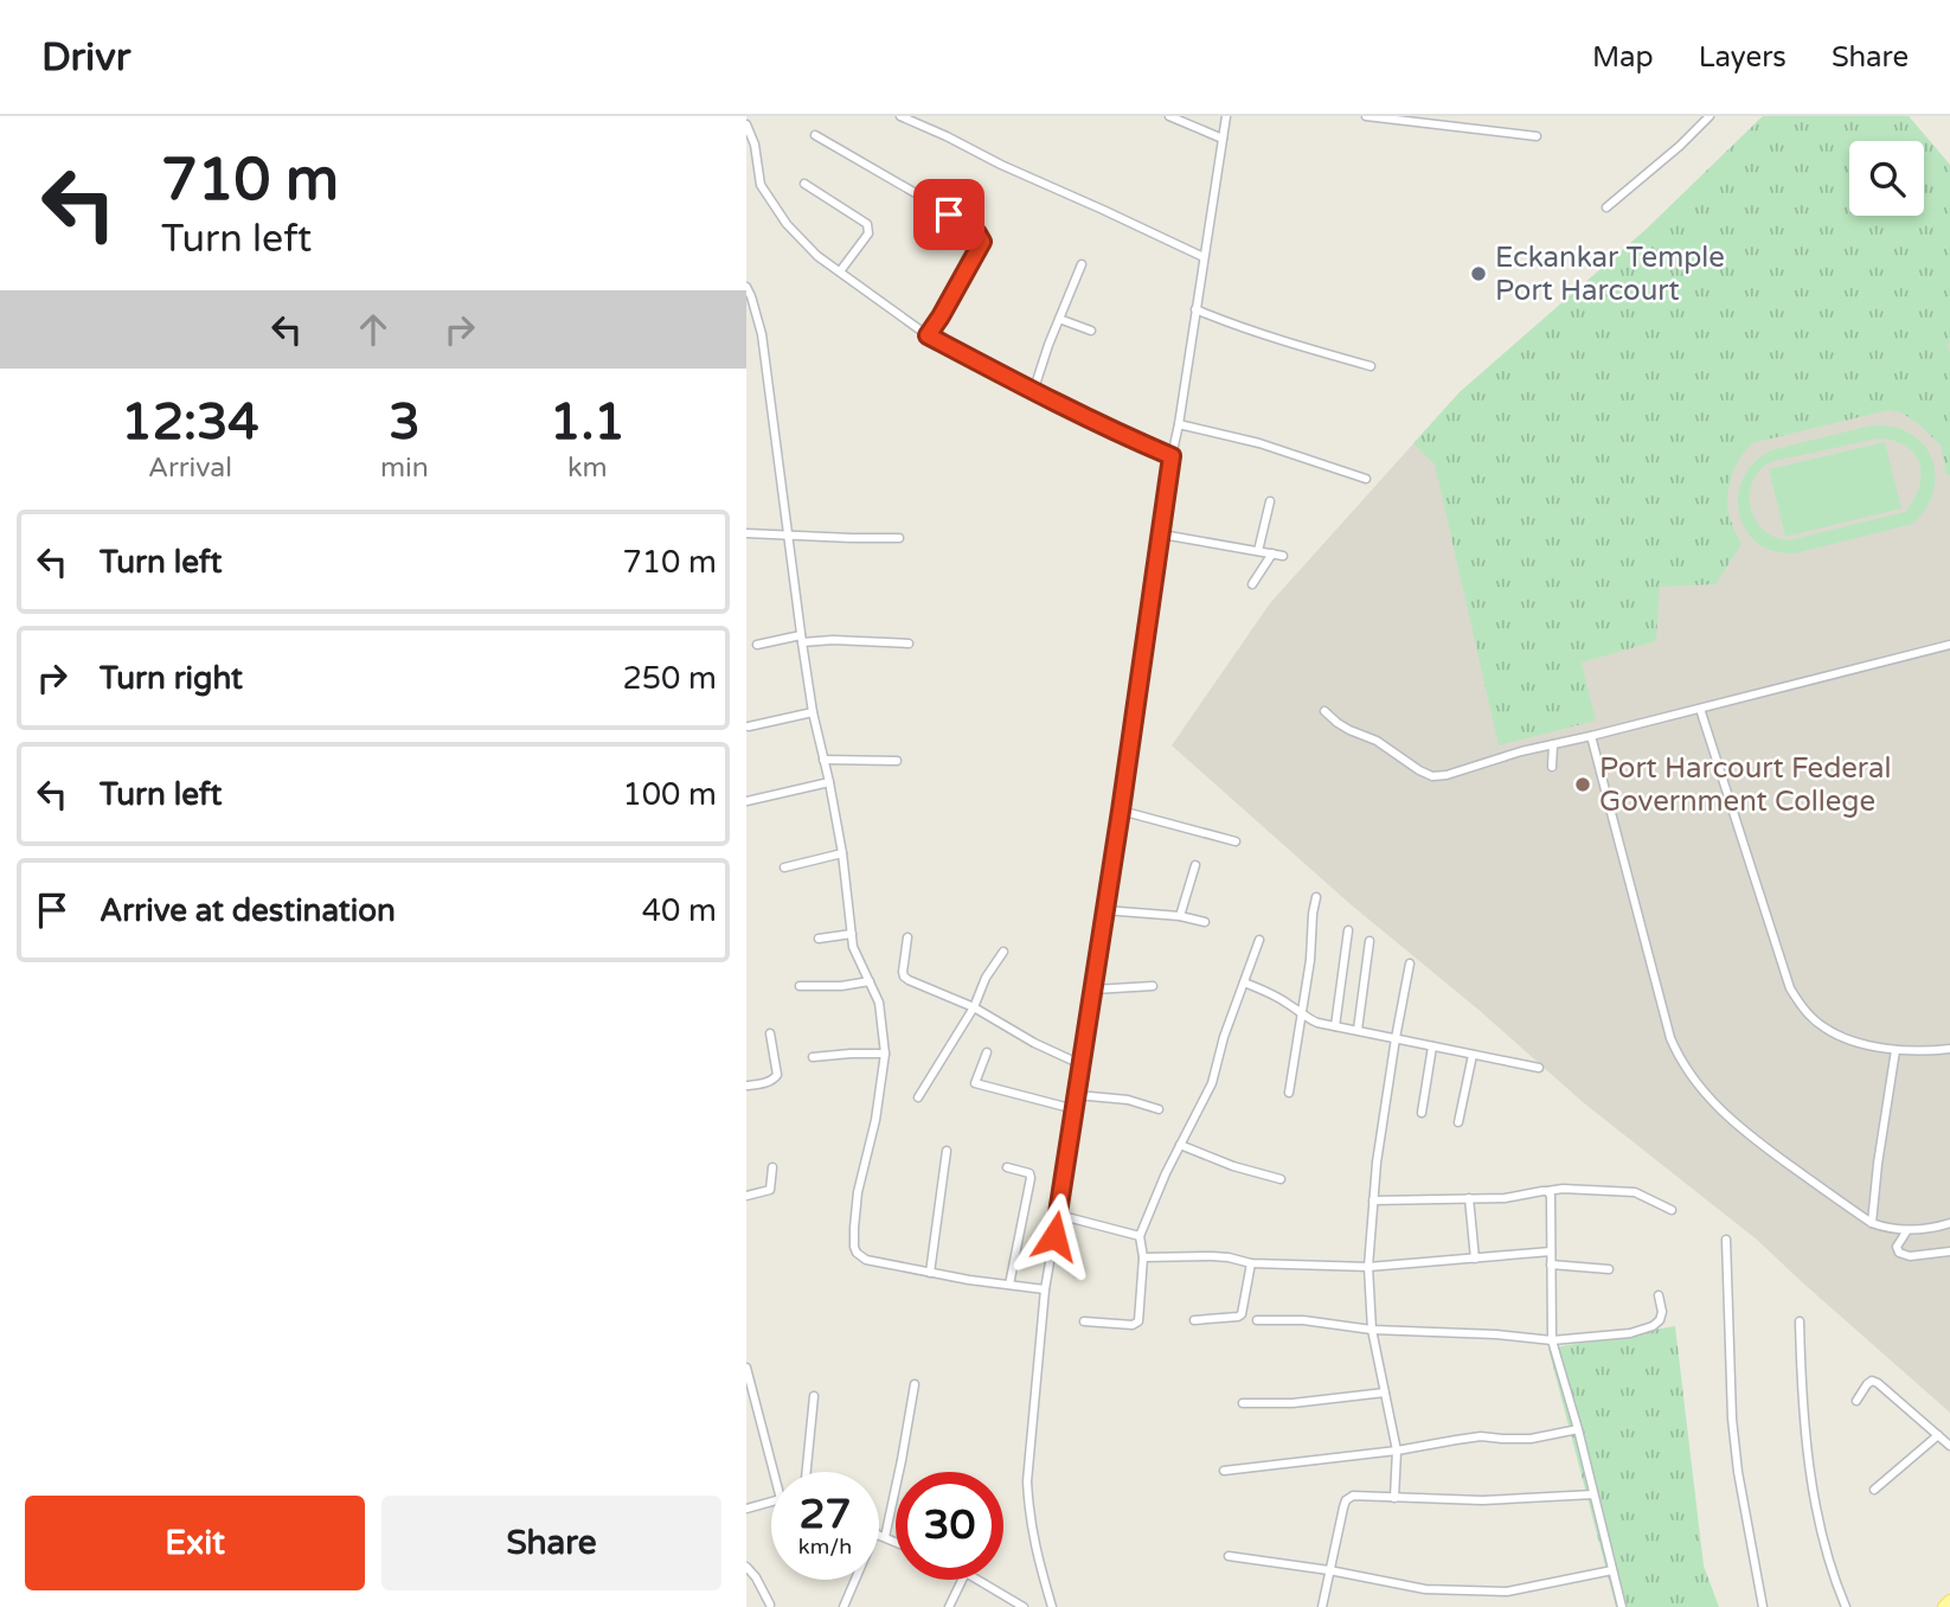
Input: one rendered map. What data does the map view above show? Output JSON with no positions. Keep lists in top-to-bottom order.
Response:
{
  "places": ["Eckankar Temple Port Harcourt", "Port Harcourt Federal Government College"],
  "page": {
    "header": "Drivr",
    "nav": ["Map", "Layers", "Share"],
    "turn": ["710 m", "Turn left"],
    "eta": [
      "12:34",
      "Arrival",
      "3",
      "min",
      "1.1",
      "km"
    ],
    "list": [
      {
        "name": "Turn left",
        "value": "710 m"
      },
      {
        "name": "Turn right",
        "value": "250 m"
      },
      {
        "name": "Turn left",
        "value": "100 m"
      },
      {
        "name": "Arrive at destination",
        "value": "40 m"
      }
    ],
    "speed": "27 km/h",
    "limit": "30",
    "buttons": ["Exit", "Share"]
  }
}
